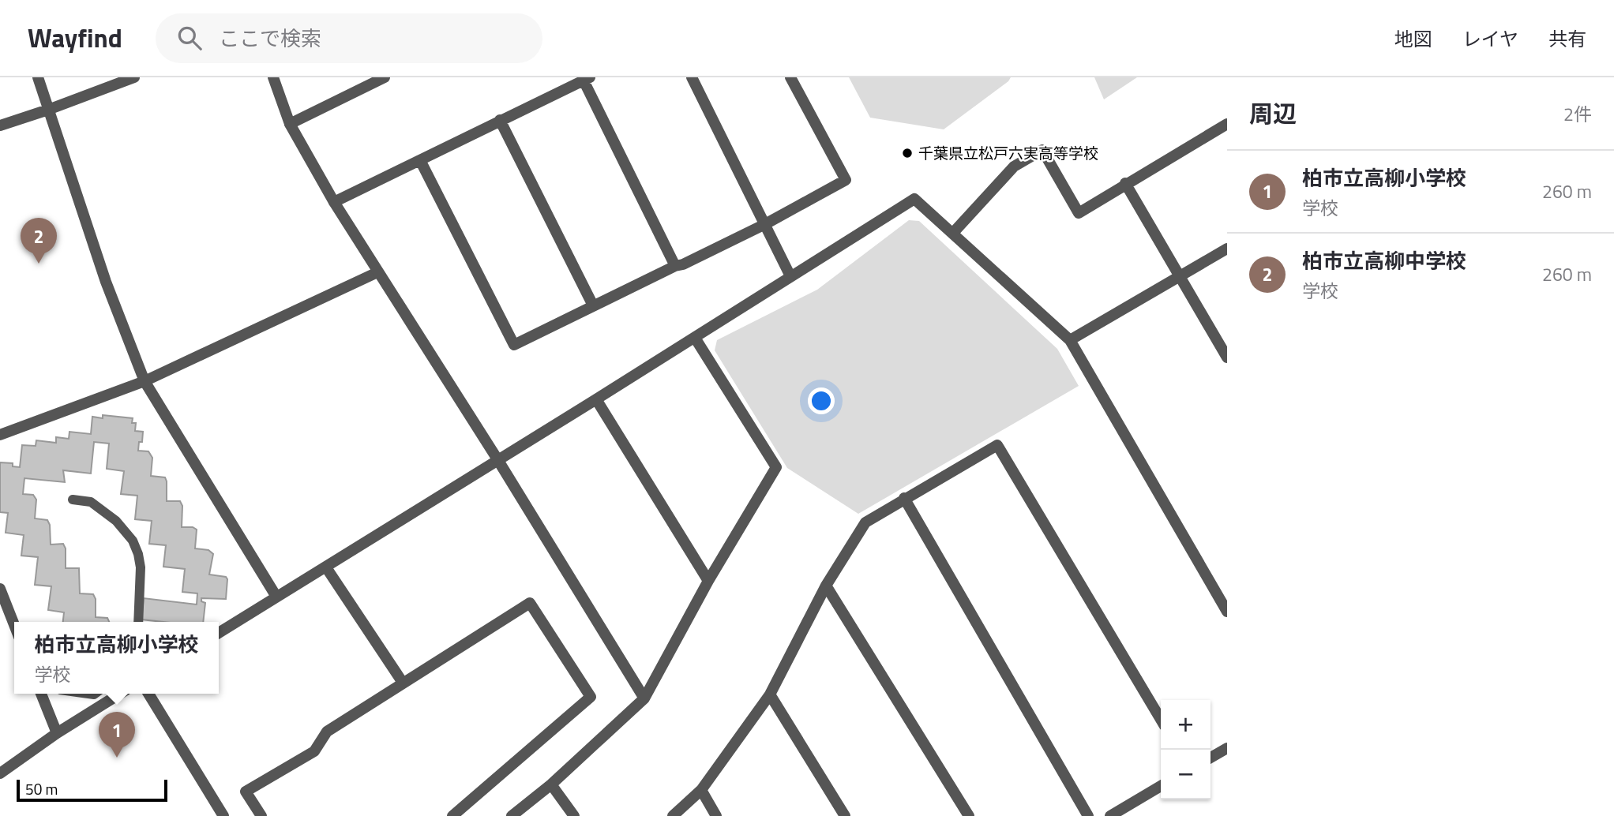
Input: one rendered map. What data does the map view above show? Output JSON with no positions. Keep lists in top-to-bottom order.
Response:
{
  "places": ["千葉県立松戸六実高等学校"],
  "scale_bar": "50 m",
  "page": {
    "header": "Wayfind",
    "search": "ここで検索",
    "nav": ["地図", "レイヤ", "共有"],
    "heading": ["周辺", "2件"],
    "list": [
      {
        "mark": "1",
        "name": "柏市立高柳小学校",
        "note": "学校",
        "value": "260 m"
      },
      {
        "mark": "2",
        "name": "柏市立高柳中学校",
        "note": "学校",
        "value": "260 m"
      }
    ],
    "pins": ["2", "1"],
    "popup": ["柏市立高柳小学校", "学校"],
    "map_buttons": ["+", "−"],
    "scale": "50 m"
  }
}
